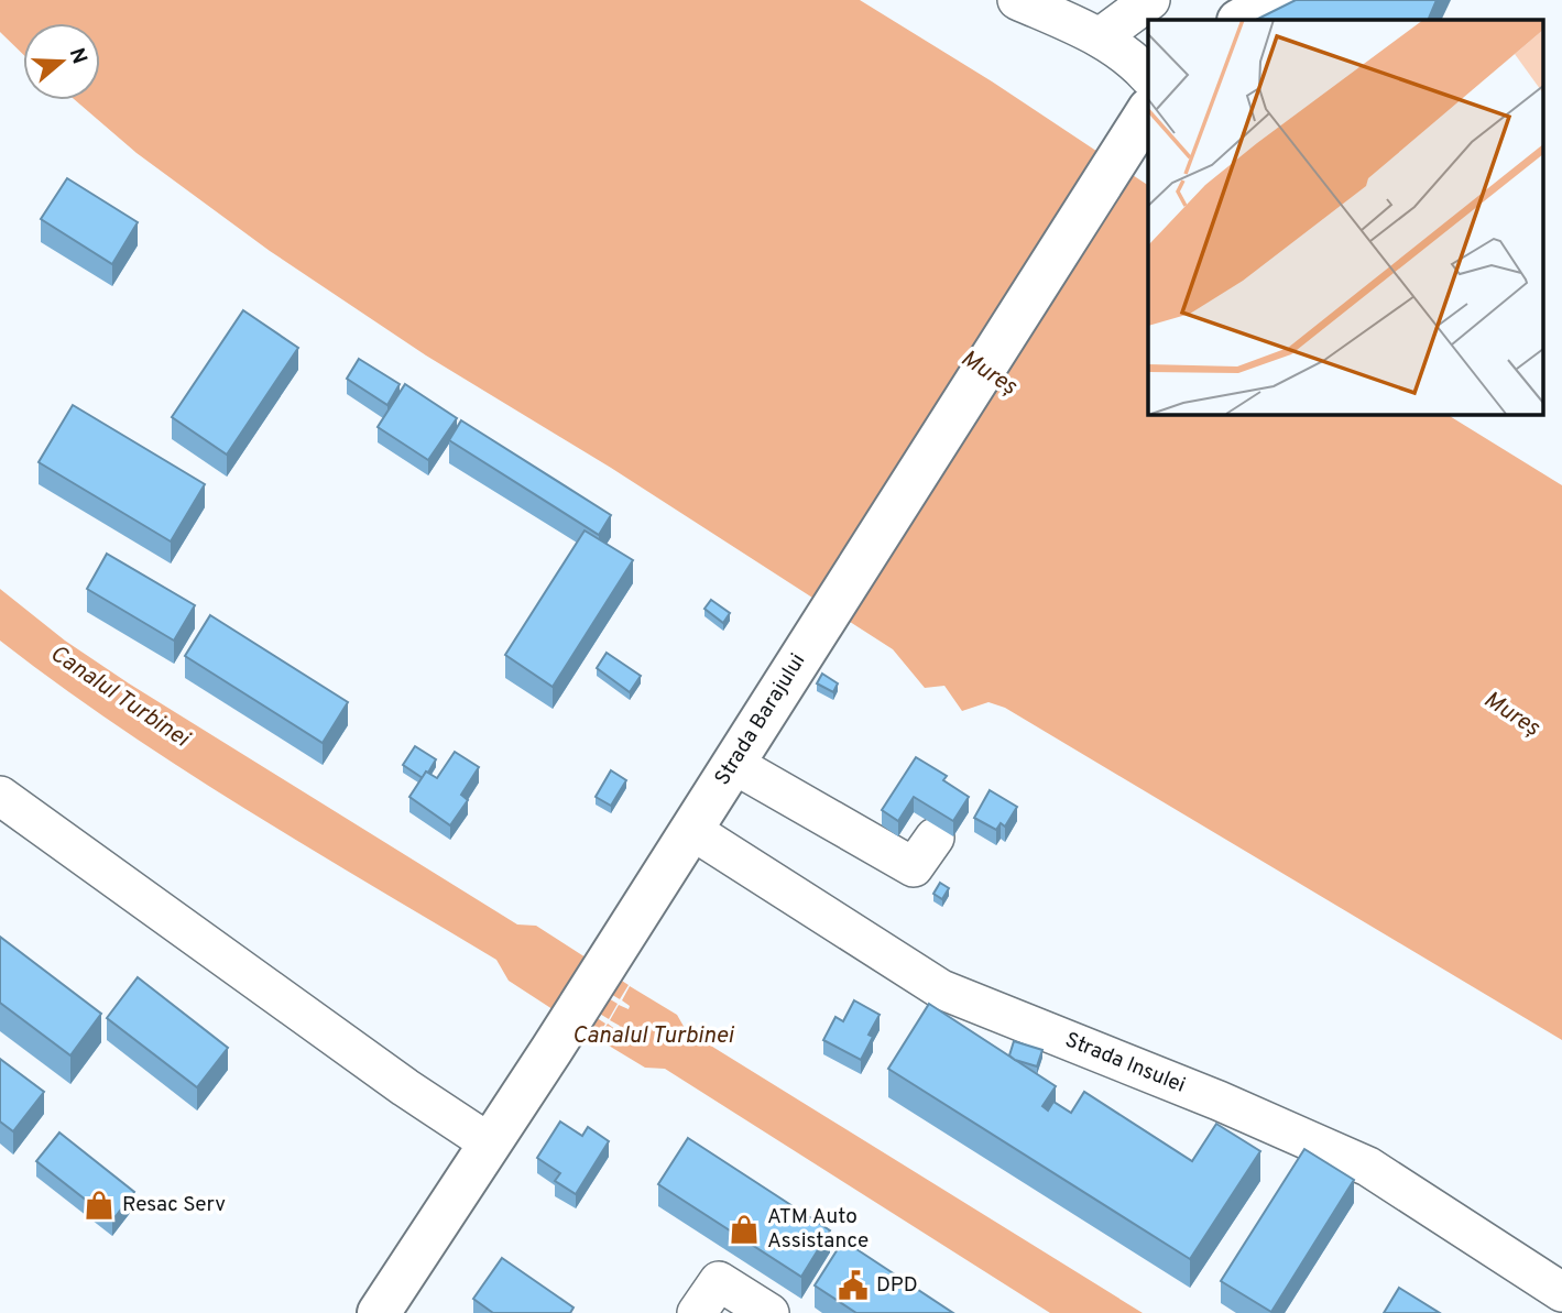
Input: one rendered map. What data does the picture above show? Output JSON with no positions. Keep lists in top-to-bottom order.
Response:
{
  "streets": {
    "main road": ["Strada Barajului"],
    "street": ["Strada Insulei"]
  },
  "crossings": [
    ["Strada Barajului", "Strada Insulei"]
  ],
  "water": ["Mureș", "Canalul Turbinei"],
  "places": {
    "shop": ["Resac Serv", "ATM Auto Assistance"],
    "public building": ["DPD"]
  },
  "north": "right"
}
